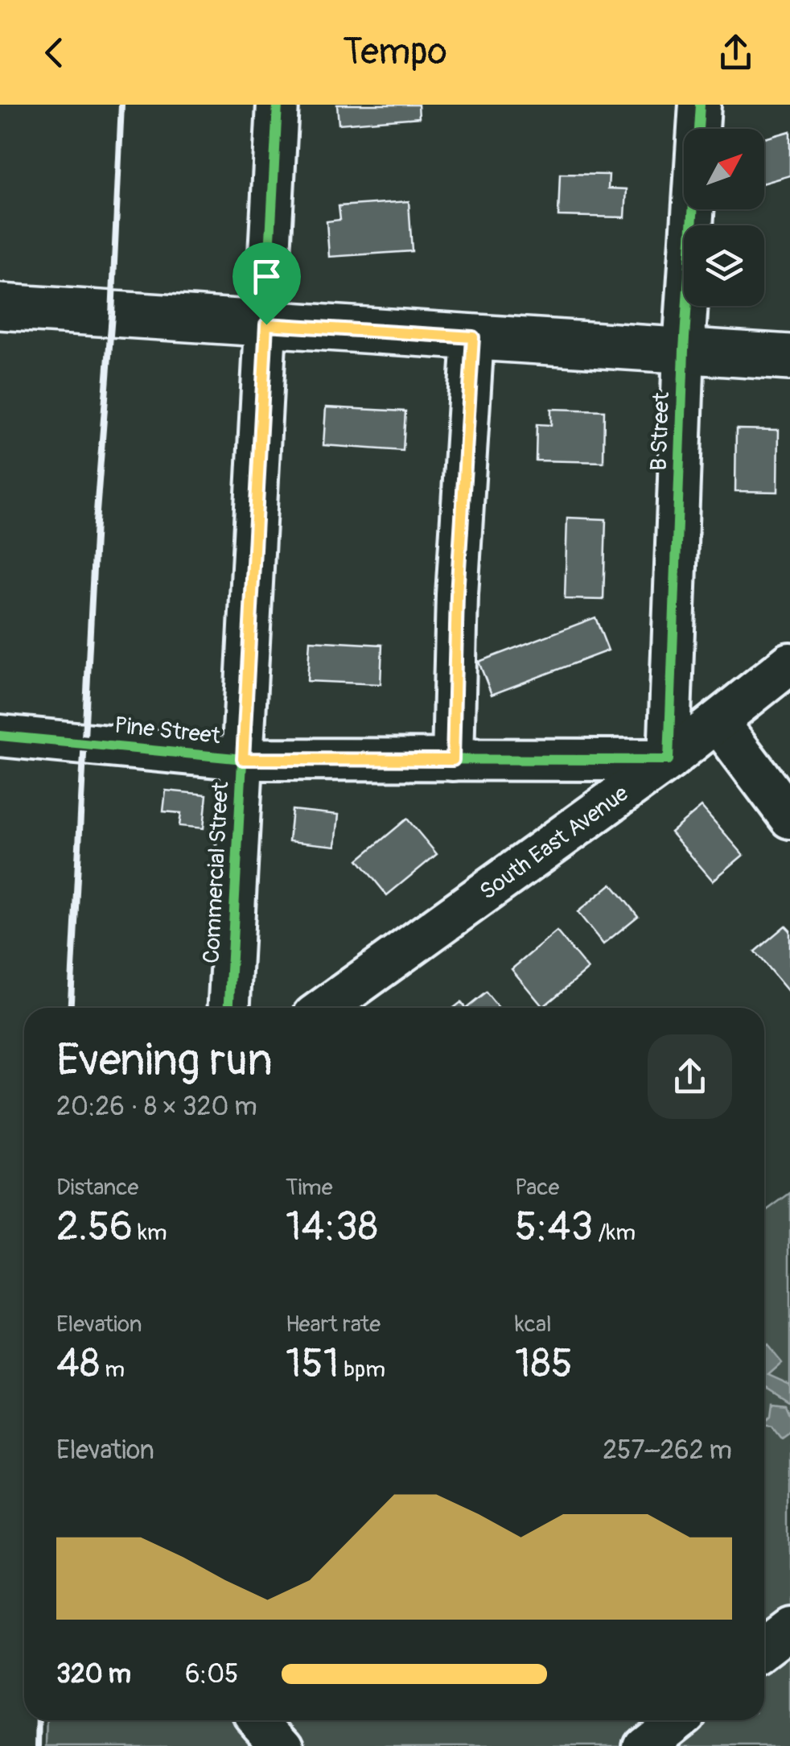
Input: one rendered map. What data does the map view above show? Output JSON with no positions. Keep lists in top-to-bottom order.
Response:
{
  "streets": {
    "street": [
      "B Street",
      "Pine Street",
      "South East Avenue",
      "Commercial Street"
    ]
  },
  "crossings": [
    ["B Street", "Pine Street"],
    ["B Street", "South East Avenue"],
    ["Pine Street", "South East Avenue"],
    ["Pine Street", "Commercial Street"]
  ],
  "north": "top right",
  "page": {
    "header": "Tempo",
    "heading": ["Evening run", "20:26 · 8 × 320 m"],
    "stats": [
      ["Distance", "2.56 km"],
      ["Time", "14:38"],
      ["Pace", "5:43 /km"],
      ["Elevation", "48 m"],
      ["Heart rate", "151 bpm"],
      ["kcal", "185"]
    ],
    "chart": ["Elevation", "257–262 m"],
    "list": [
      {
        "name": "320 m",
        "note": "6:05"
      }
    ]
  }
}
